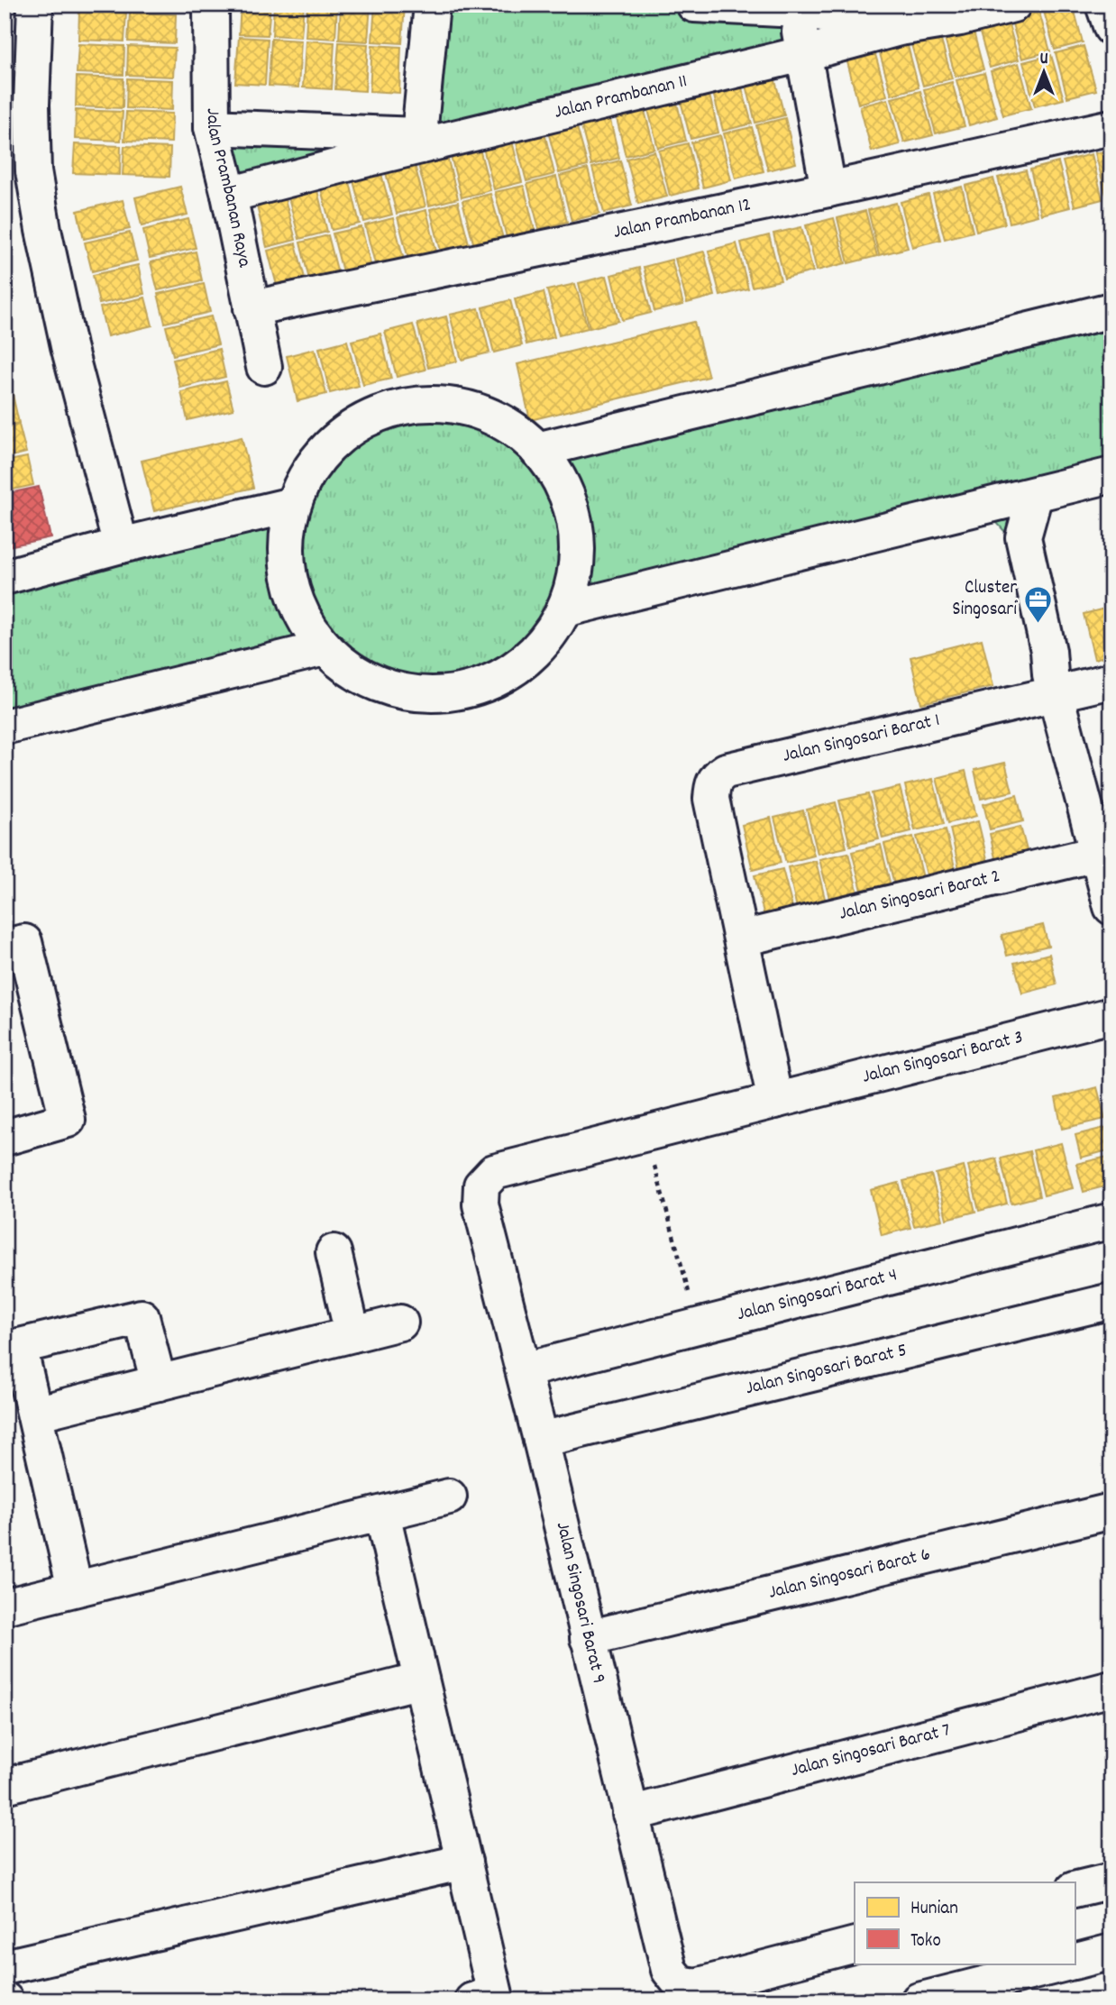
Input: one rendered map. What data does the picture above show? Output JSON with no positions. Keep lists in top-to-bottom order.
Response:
{
  "streets": {
    "street": [
      "Jalan Prambanan 11",
      "Jalan Prambanan Raya",
      "Jalan Prambanan 12",
      "Jalan Singosari Barat 1",
      "Jalan Singosari Barat 2",
      "Jalan Singosari Barat 3",
      "Jalan Singosari Barat 4",
      "Jalan Singosari Barat 5",
      "Jalan Singosari Barat 6",
      "Jalan Singosari Barat 9",
      "Jalan Singosari Barat 7"
    ]
  },
  "crossings": [
    ["Jalan Prambanan 11", "Jalan Prambanan Raya"],
    ["Jalan Prambanan Raya", "Jalan Prambanan 12"],
    ["Jalan Singosari Barat 1", "Jalan Singosari Barat 2"],
    ["Jalan Singosari Barat 1", "Jalan Singosari Barat 3"],
    ["Jalan Singosari Barat 3", "Jalan Singosari Barat 9"],
    ["Jalan Singosari Barat 4", "Jalan Singosari Barat 9"],
    ["Jalan Singosari Barat 5", "Jalan Singosari Barat 9"],
    ["Jalan Singosari Barat 6", "Jalan Singosari Barat 9"],
    ["Jalan Singosari Barat 9", "Jalan Singosari Barat 7"]
  ],
  "places": {
    "office": ["Cluster Singosari"]
  },
  "legend": ["Hunian", "Toko"],
  "north": "top"
}
